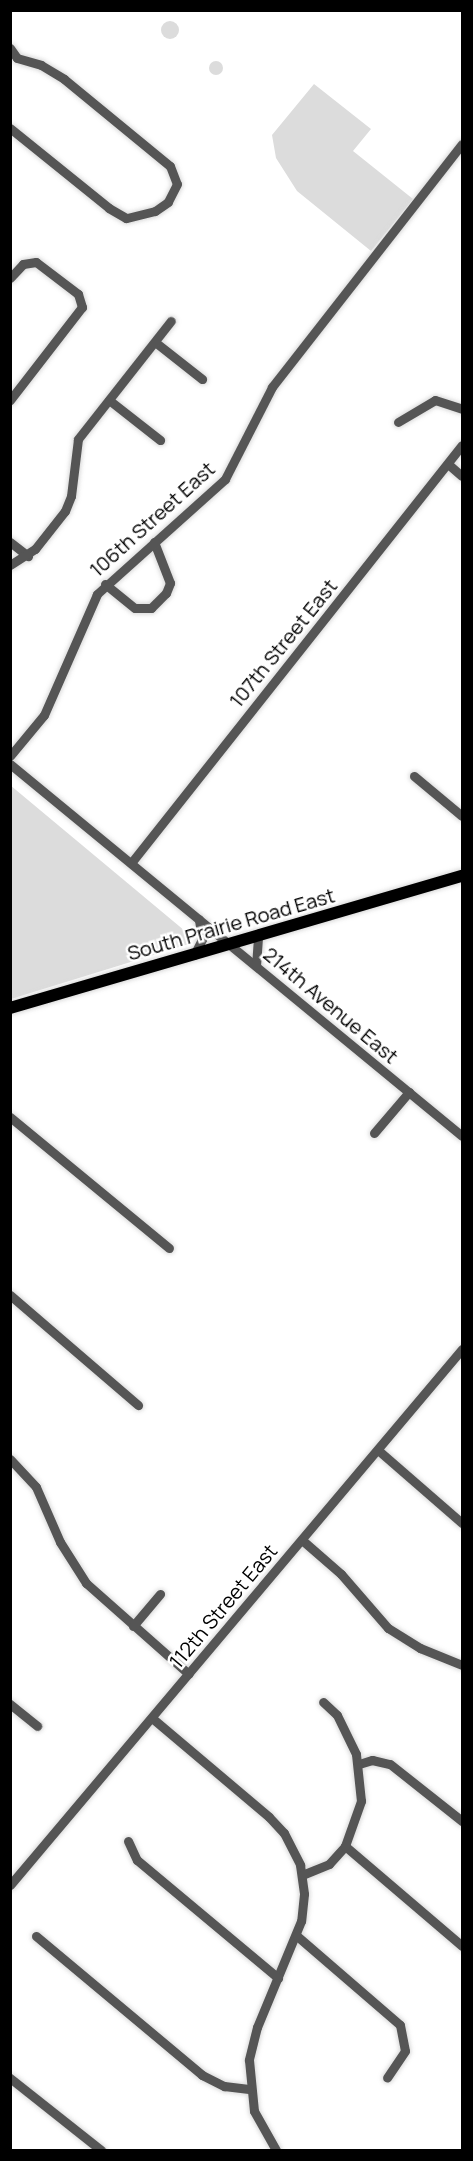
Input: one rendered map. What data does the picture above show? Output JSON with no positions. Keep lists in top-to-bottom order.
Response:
{
  "streets": {
    "main road": ["South Prairie Road East"],
    "street": [
      "106th Street East",
      "107th Street East",
      "214th Avenue East",
      "112th Street East"
    ]
  },
  "crossings": [
    ["107th Street East", "214th Avenue East"],
    ["South Prairie Road East", "214th Avenue East"]
  ]
}
